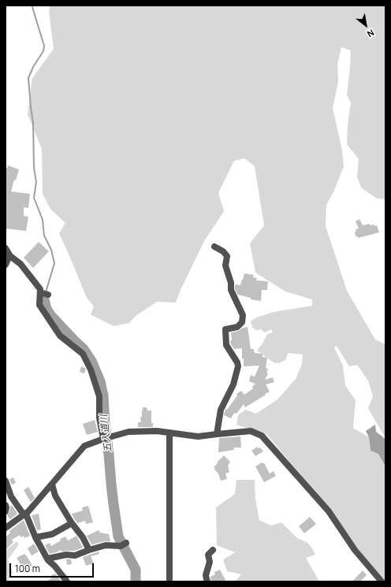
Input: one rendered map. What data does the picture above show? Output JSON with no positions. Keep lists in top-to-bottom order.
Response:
{
  "water": ["五入道川"],
  "scale_bar": "100 m",
  "north": "bottom right"
}
